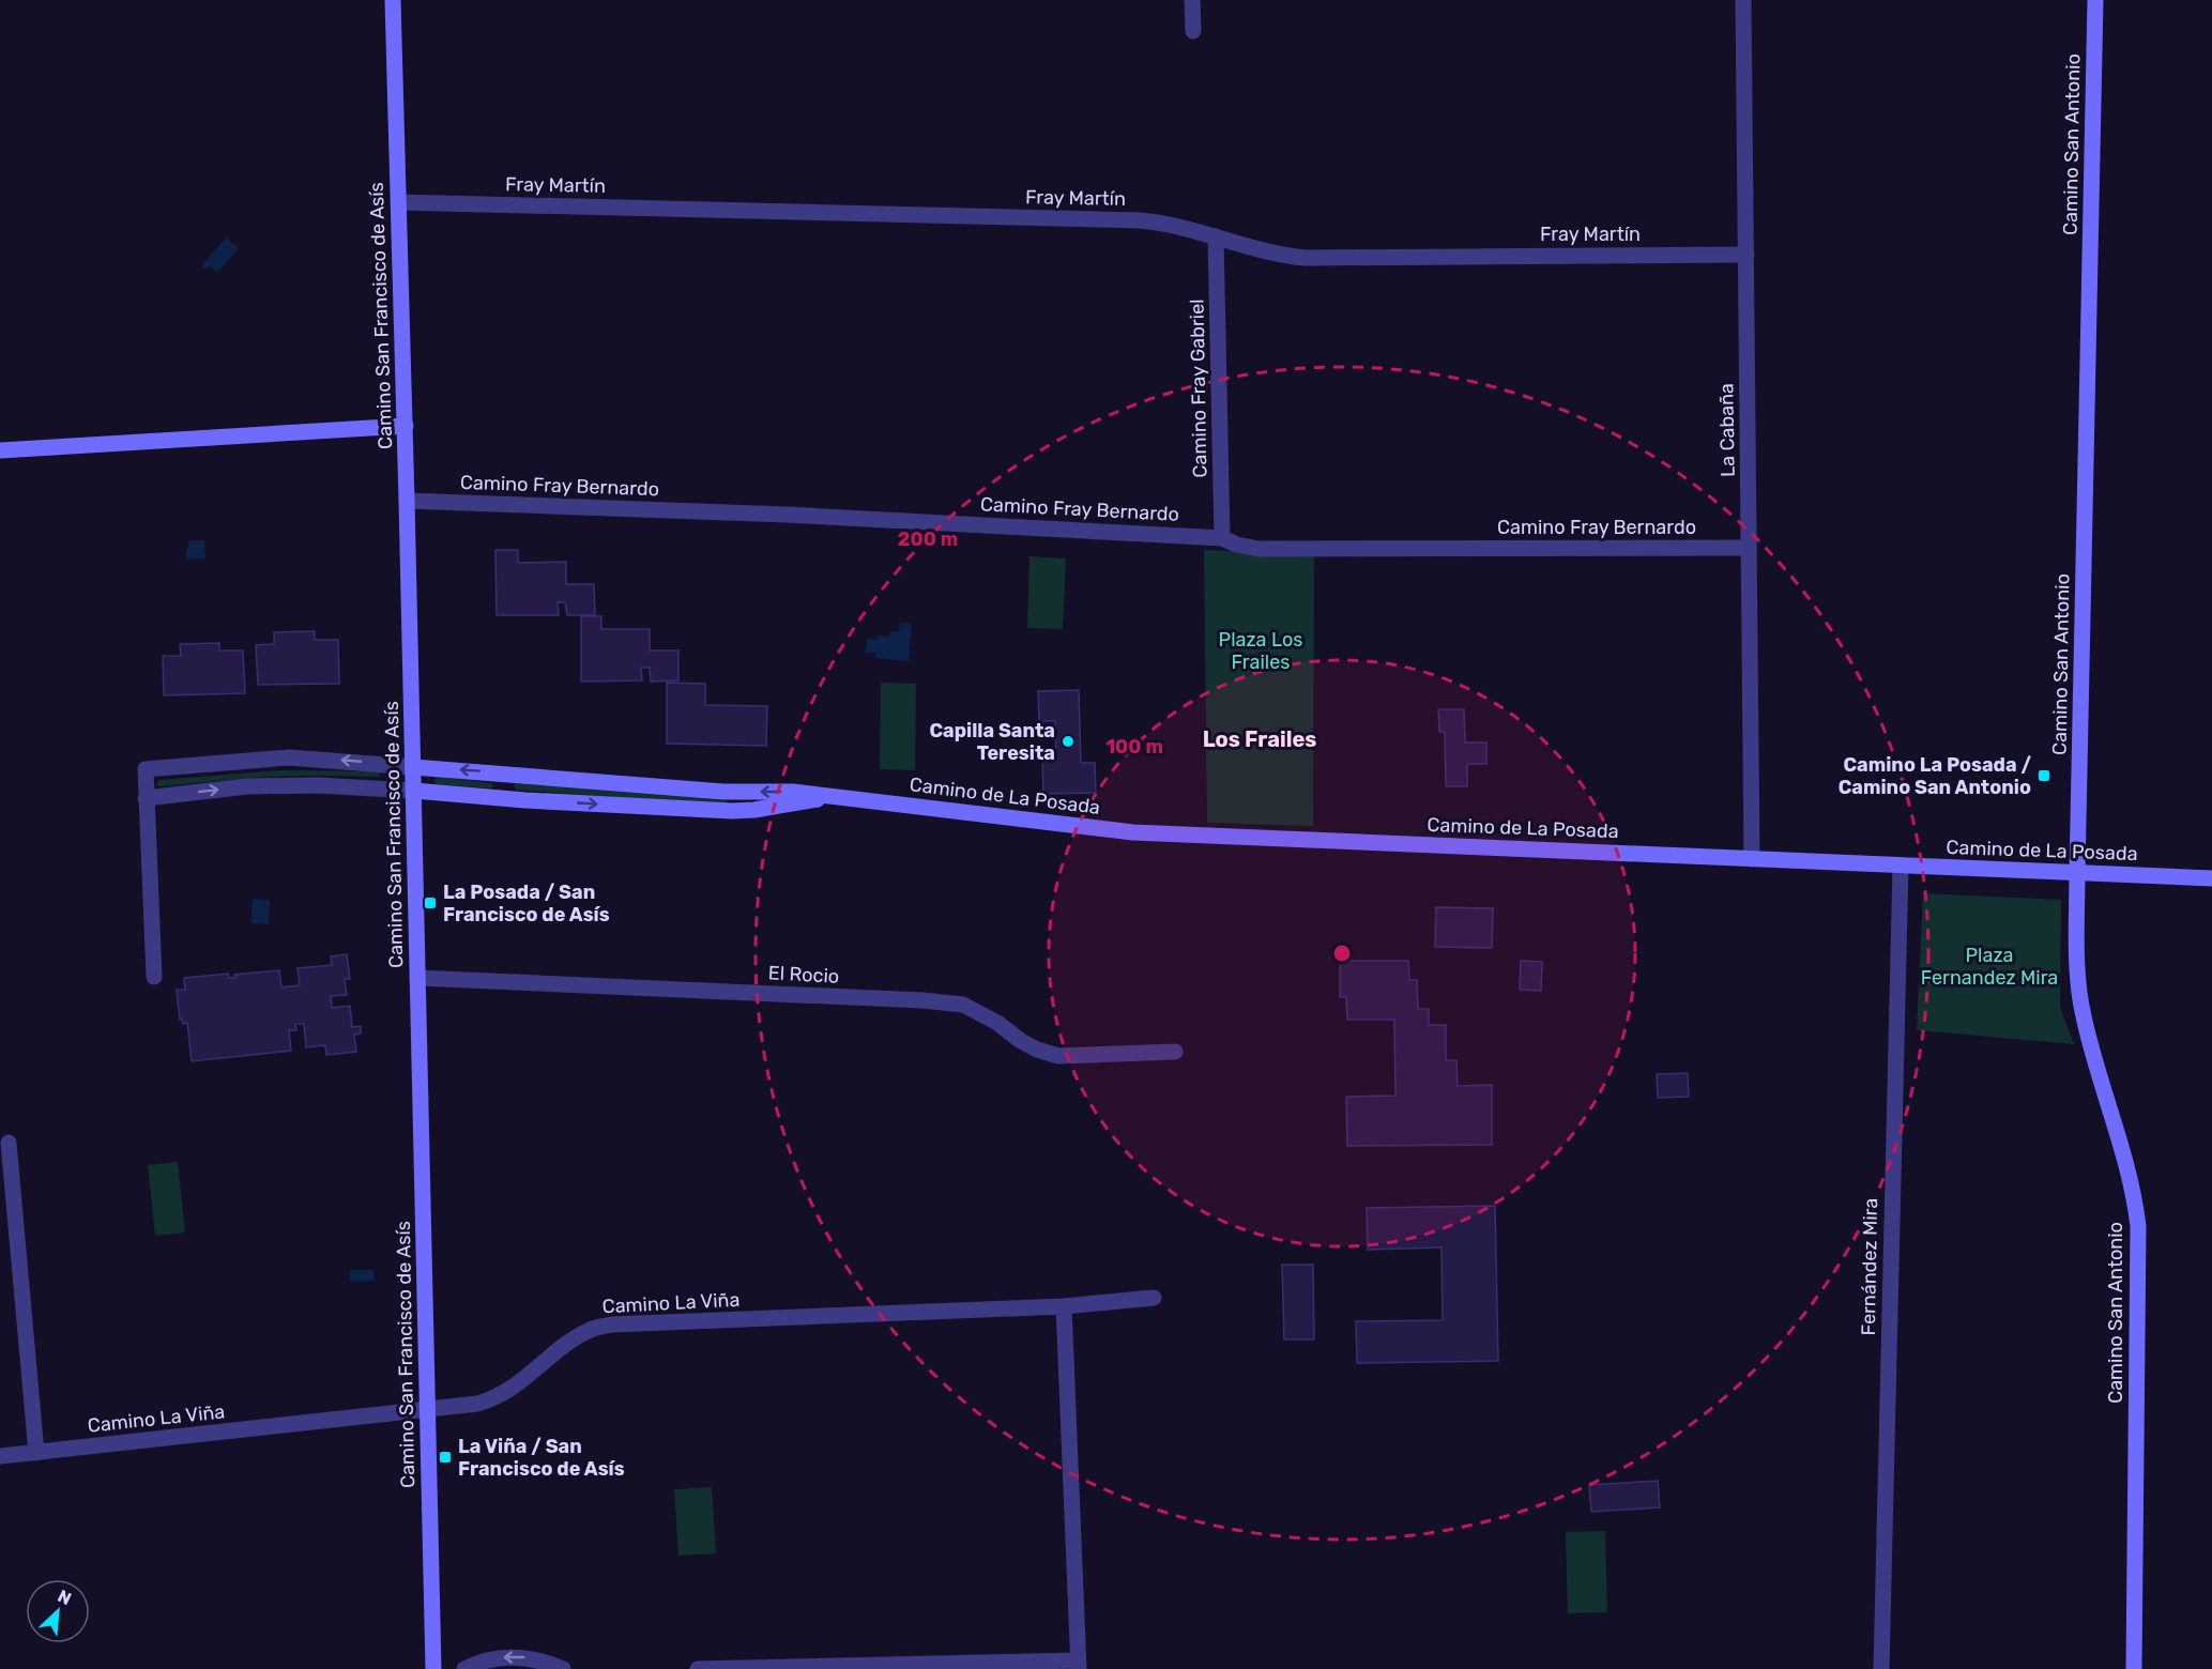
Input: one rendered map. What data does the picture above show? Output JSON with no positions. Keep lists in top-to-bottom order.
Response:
{
  "streets": {
    "street": [
      "Camino San Antonio",
      "Fray Martín",
      "Camino San Francisco de Asís",
      "Camino Fray Gabriel",
      "La Cabaña",
      "Camino Fray Bernardo",
      "Camino de La Posada",
      "El Rocio",
      "Fernández Mira",
      "Camino La Viña"
    ]
  },
  "crossings": [
    ["Camino San Antonio", "Camino de La Posada"],
    ["Fray Martín", "Camino San Francisco de Asís"],
    ["Fray Martín", "Camino Fray Gabriel"],
    ["Fray Martín", "La Cabaña"],
    ["Camino San Francisco de Asís", "Camino Fray Bernardo"],
    ["Camino San Francisco de Asís", "Camino de La Posada"],
    ["Camino San Francisco de Asís", "El Rocio"],
    ["Camino San Francisco de Asís", "Camino La Viña"],
    ["Camino Fray Gabriel", "Camino Fray Bernardo"],
    ["La Cabaña", "Camino Fray Bernardo"],
    ["La Cabaña", "Camino de La Posada"],
    ["Camino de La Posada", "Fernández Mira"]
  ],
  "districts": ["Los Frailes"],
  "parks": ["Plaza Los Frailes", "Plaza Fernandez Mira"],
  "places": {
    "other": ["Capilla Santa Teresita"],
    "transit": ["Camino La Posada / Camino San Antonio", "La Posada / San Francisco de Asís", "La Viña / San Francisco de Asís"]
  },
  "north": "top right",
  "rings": ["200 m", "100 m"]
}
